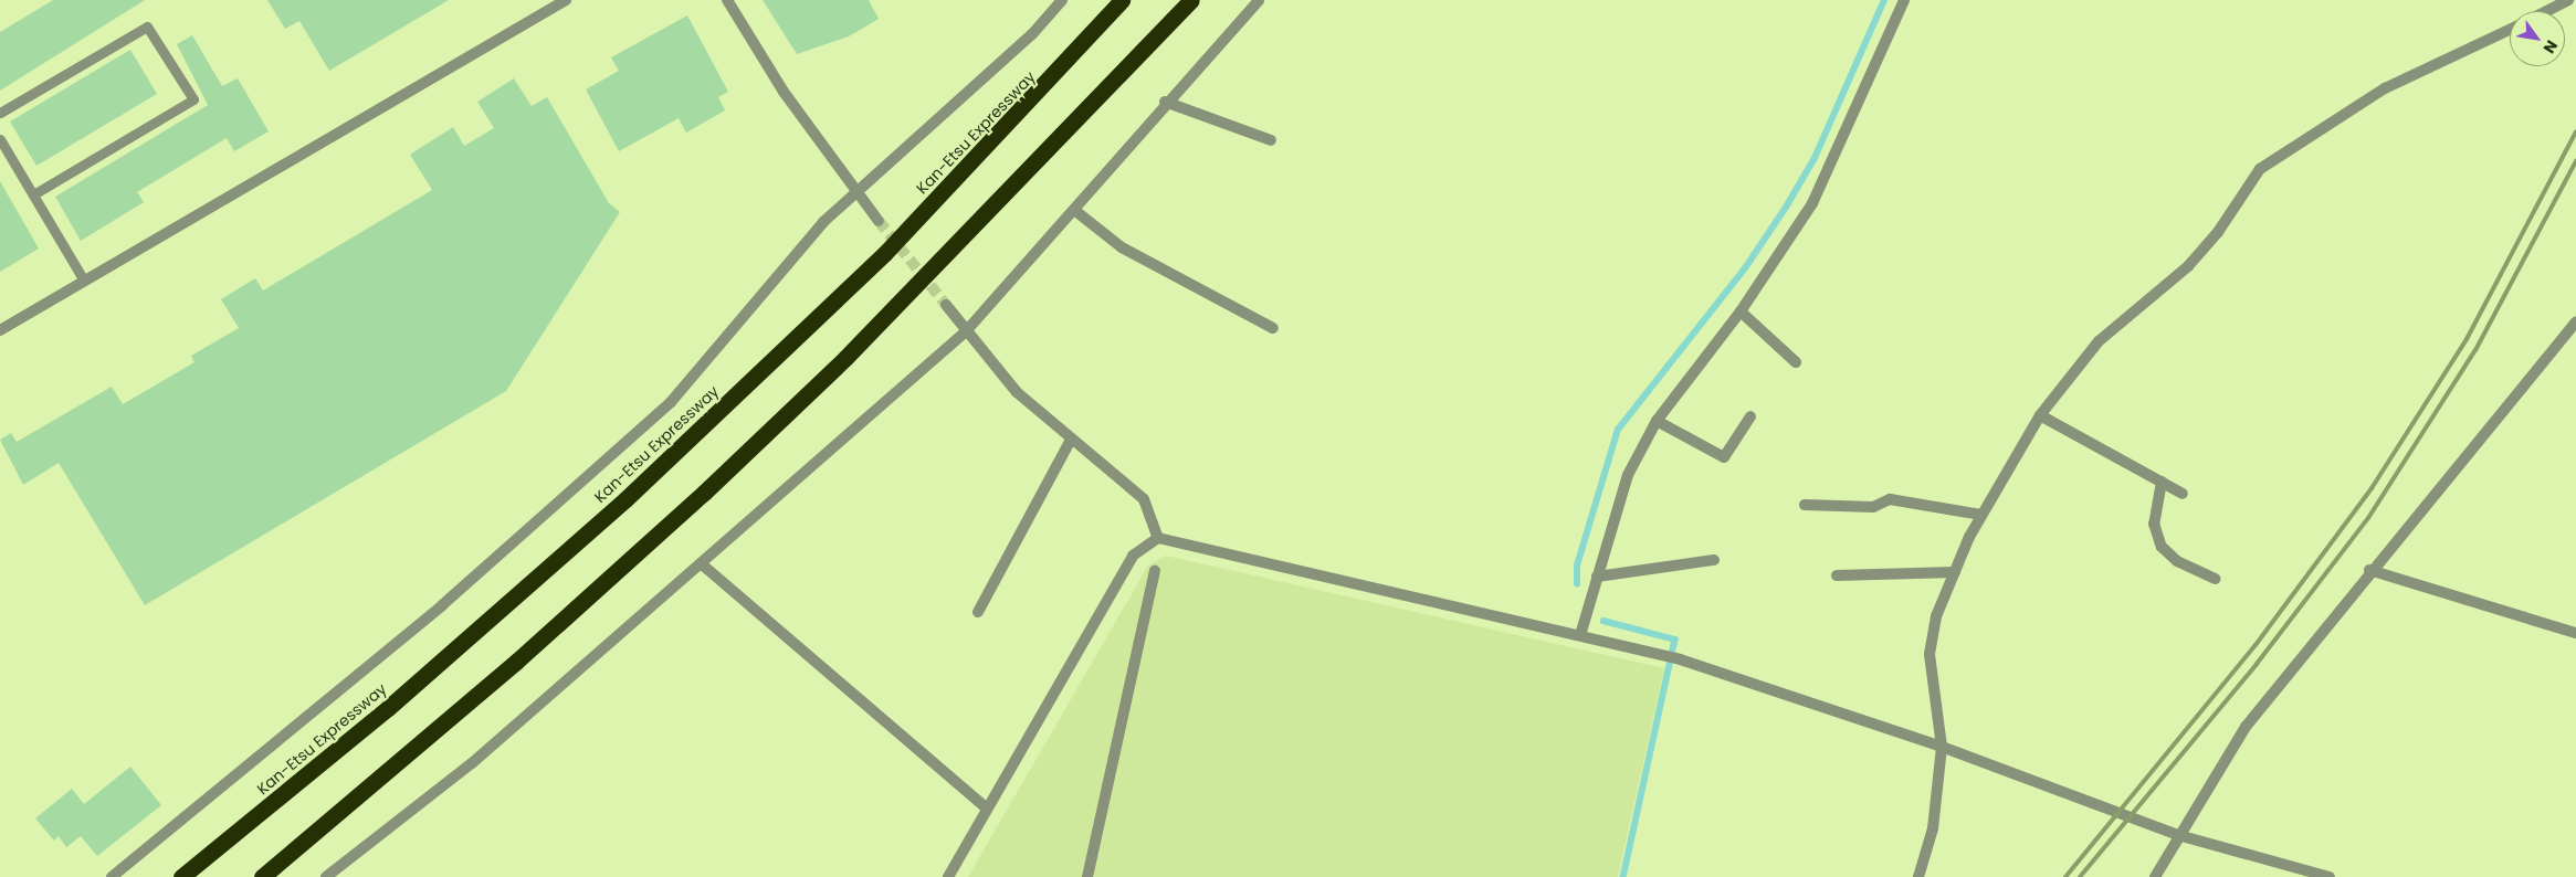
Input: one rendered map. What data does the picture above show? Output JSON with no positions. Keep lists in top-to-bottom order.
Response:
{
  "streets": {
    "highway": ["Kan-Etsu Expressway"]
  },
  "north": "bottom right"
}
